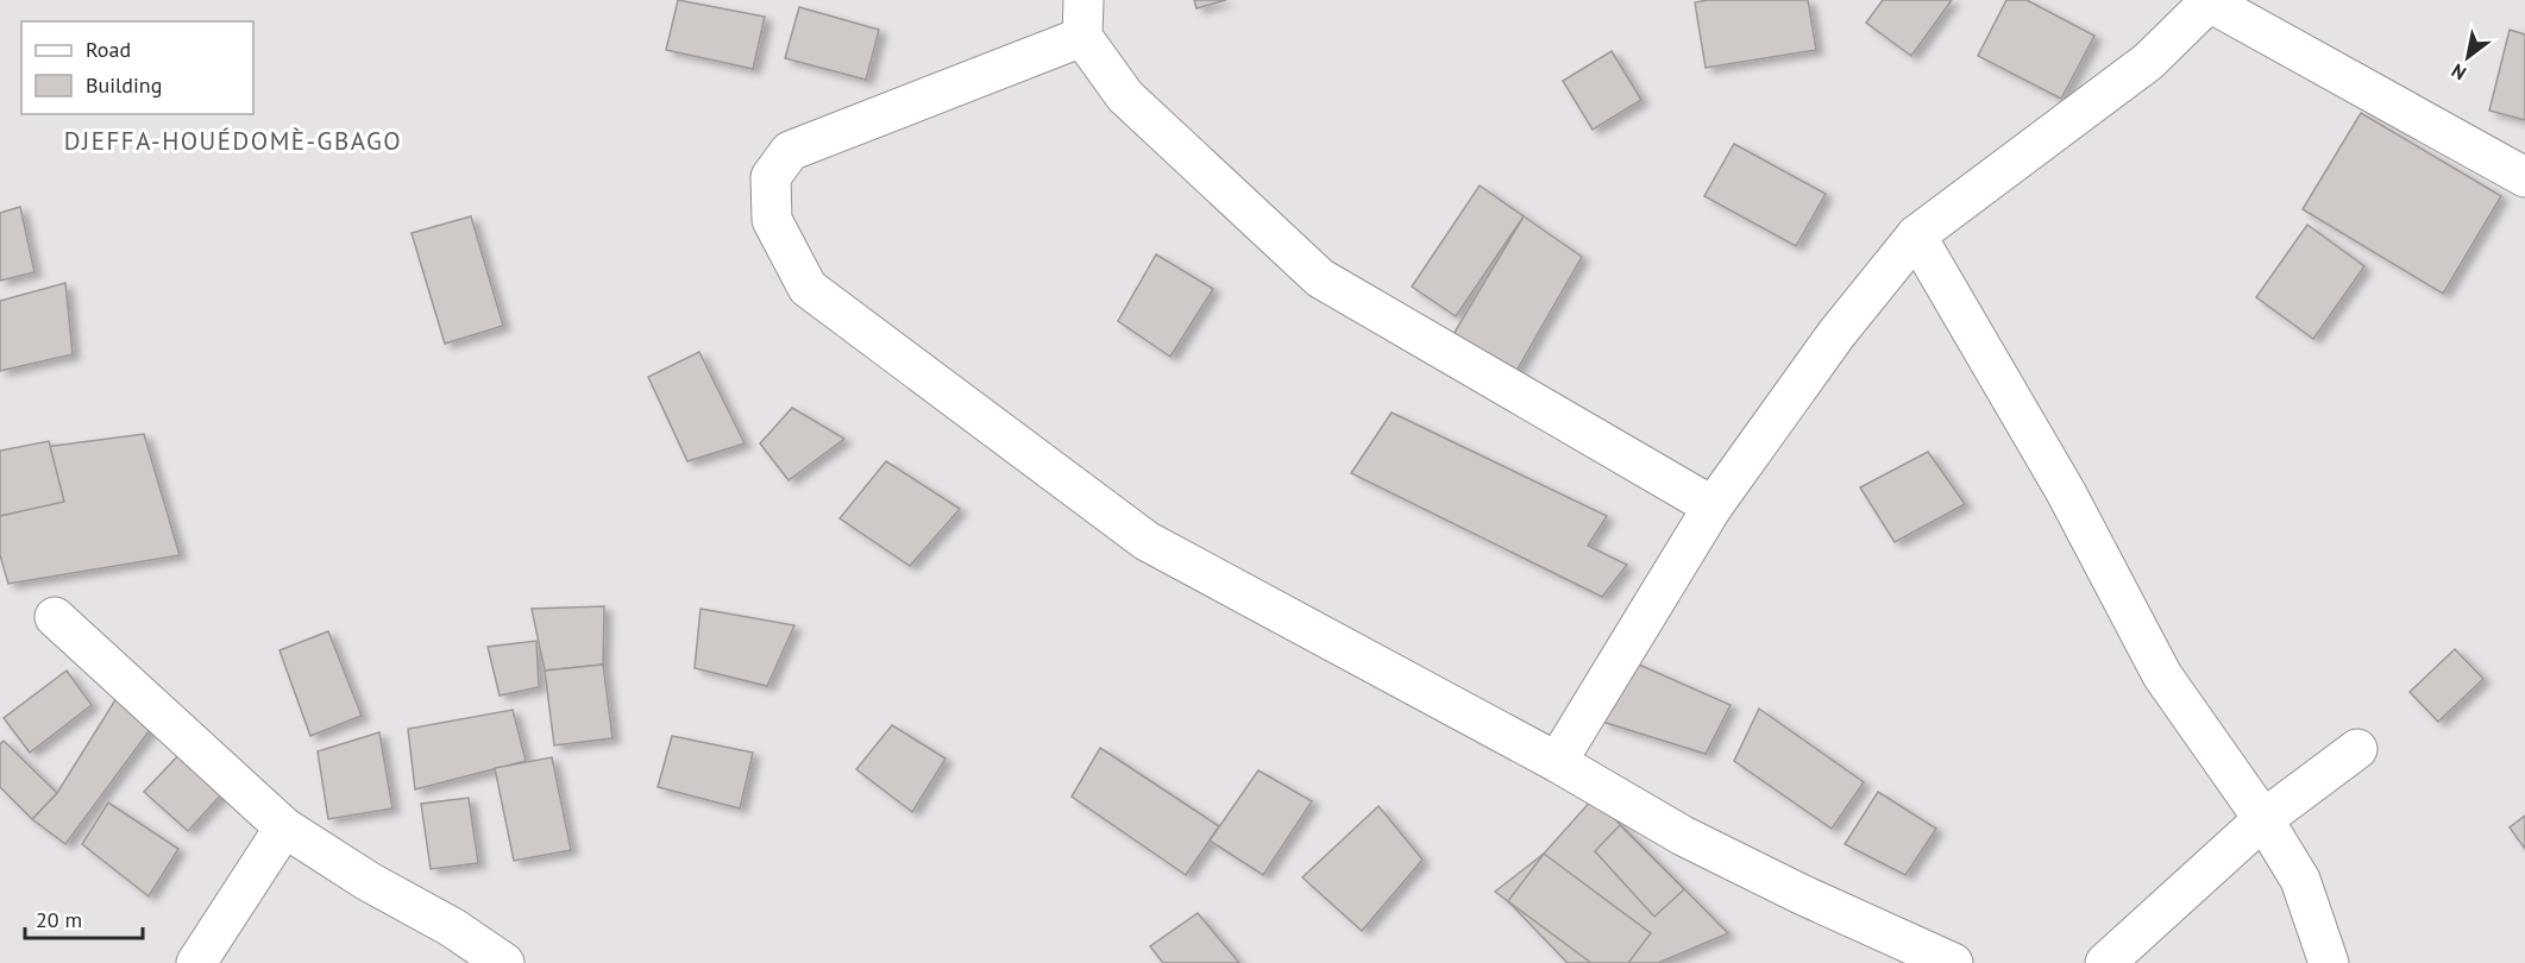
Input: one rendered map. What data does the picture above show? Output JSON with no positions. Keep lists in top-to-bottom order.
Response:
{
  "districts": ["DJEFFA-HOUÉDOMÈ-GBAGO"],
  "legend": ["Road", "Building"],
  "scale_bar": "20 m",
  "north": "bottom left"
}
